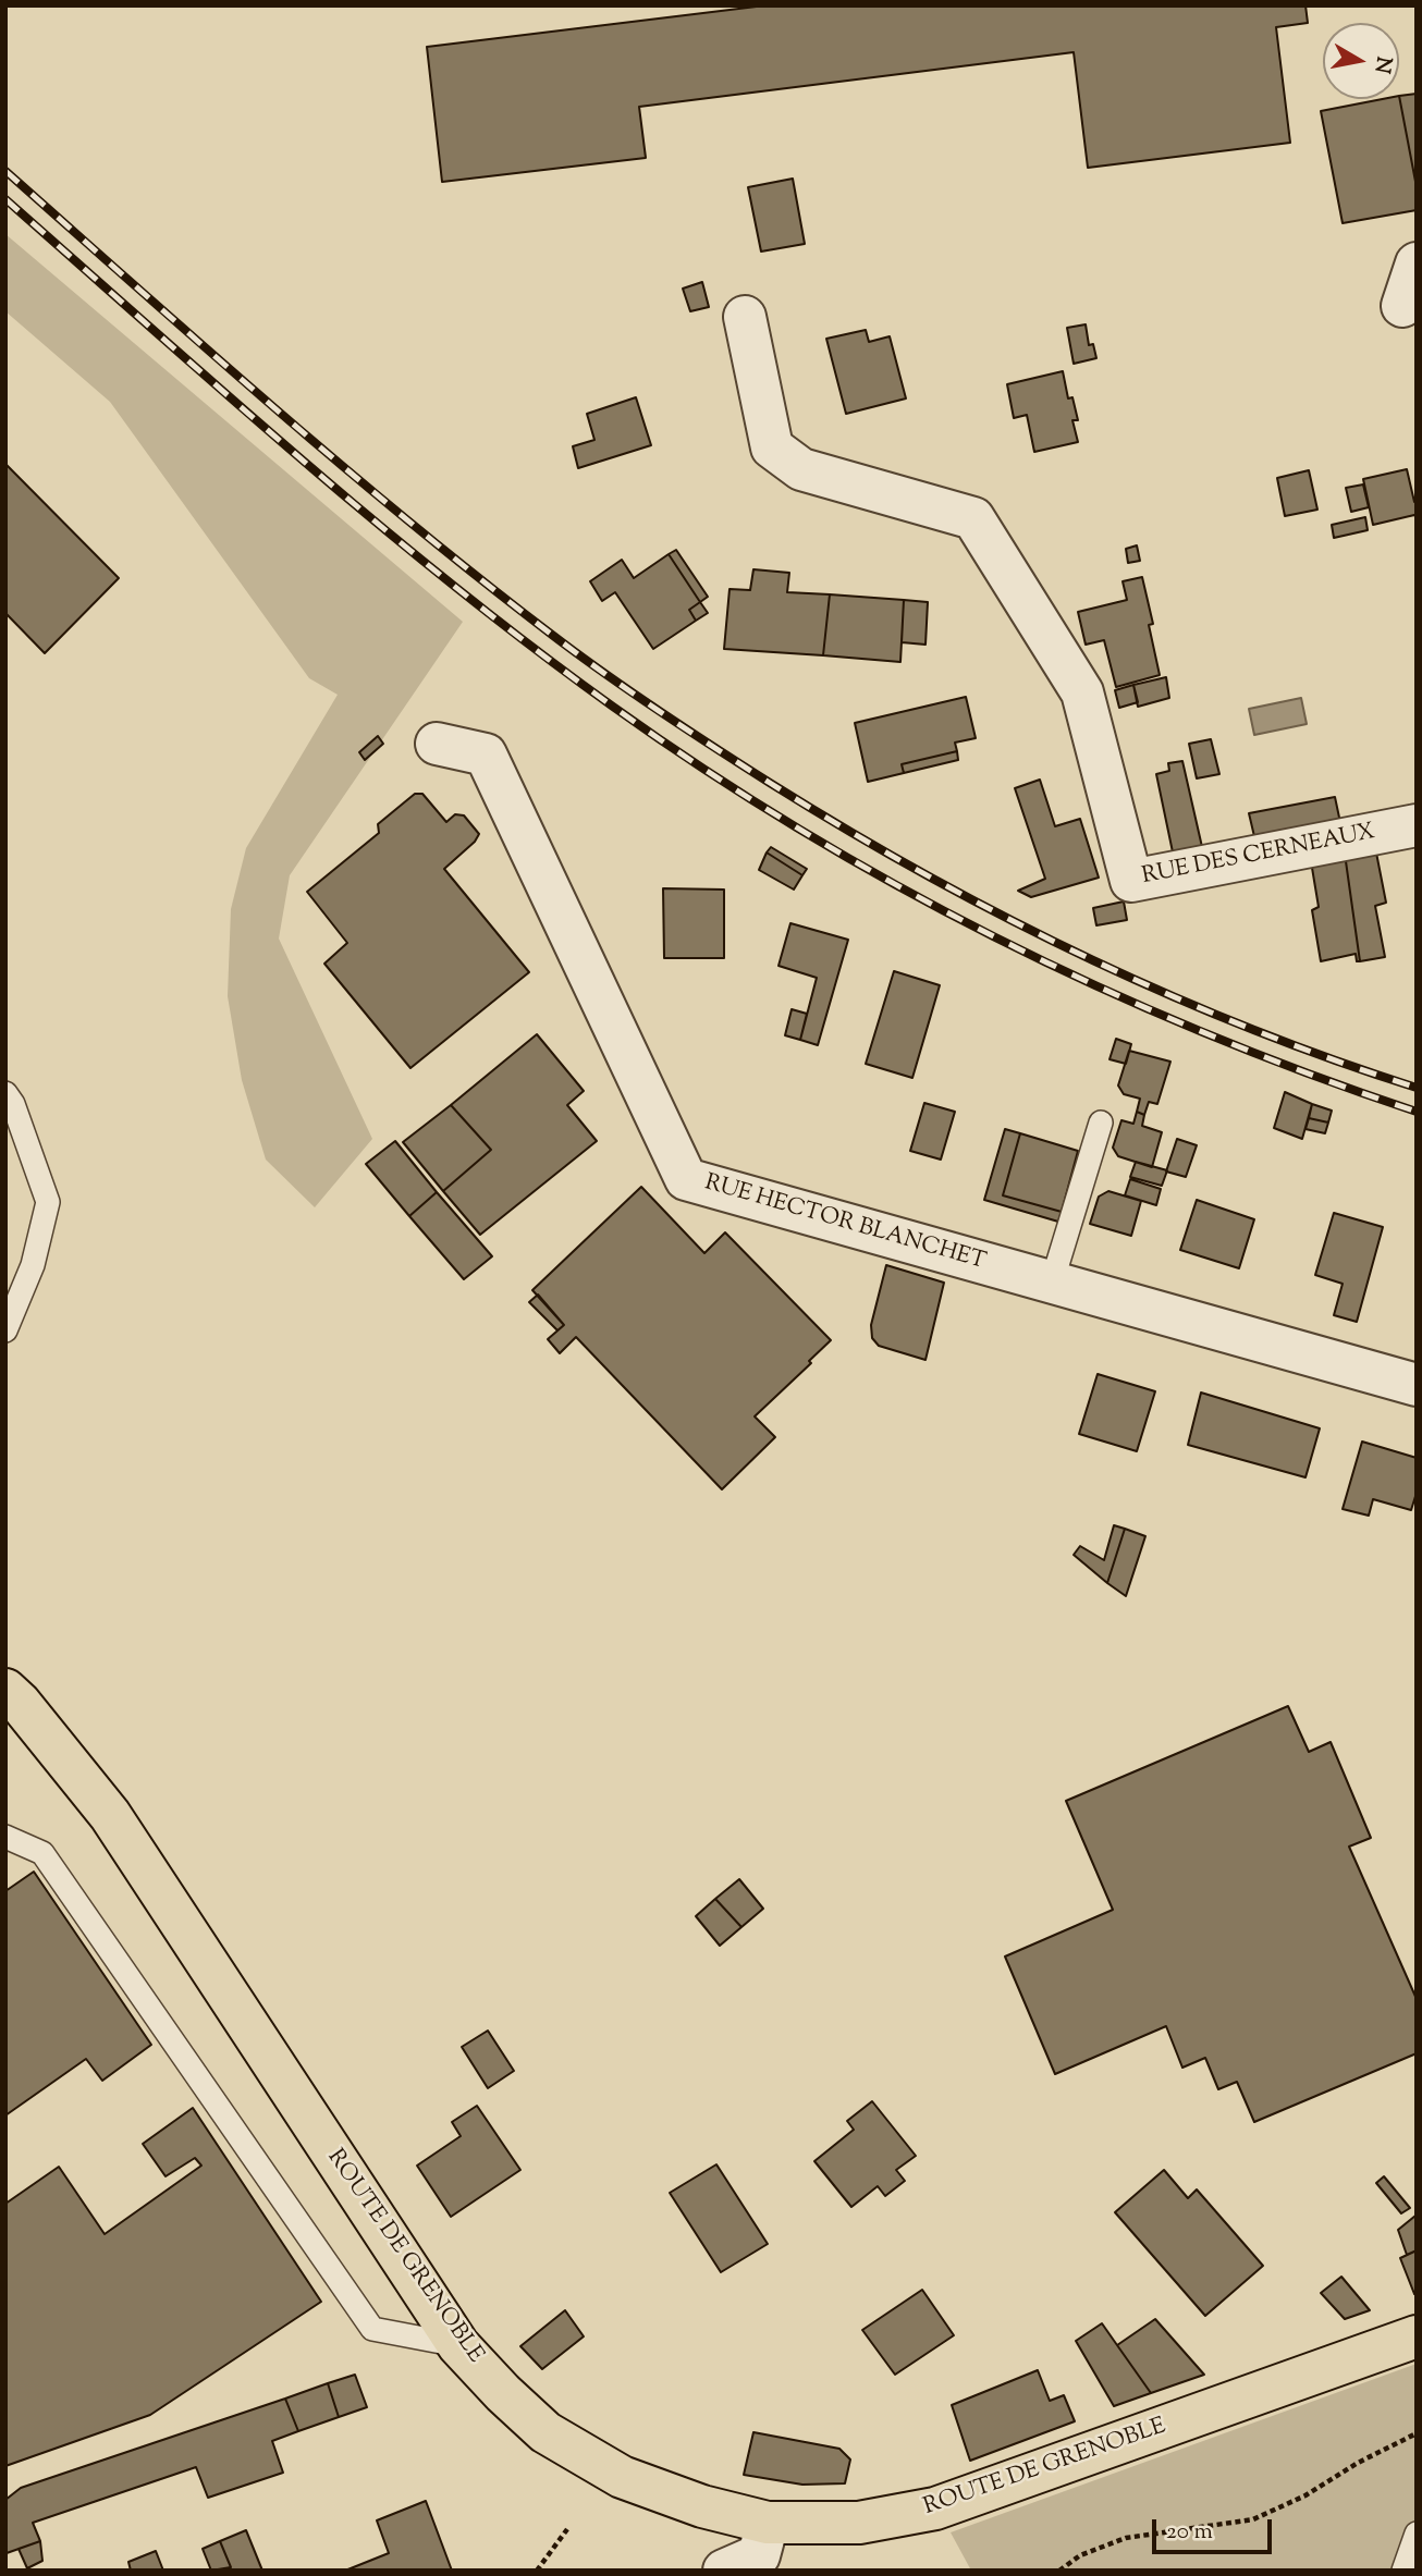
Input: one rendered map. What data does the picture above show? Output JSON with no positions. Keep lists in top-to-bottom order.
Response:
{
  "streets": {
    "main road": ["ROUTE DE GRENOBLE"],
    "street": ["RUE DES CERNEAUX", "RUE HECTOR BLANCHET"]
  },
  "scale_bar": "20 m",
  "north": "right"
}
